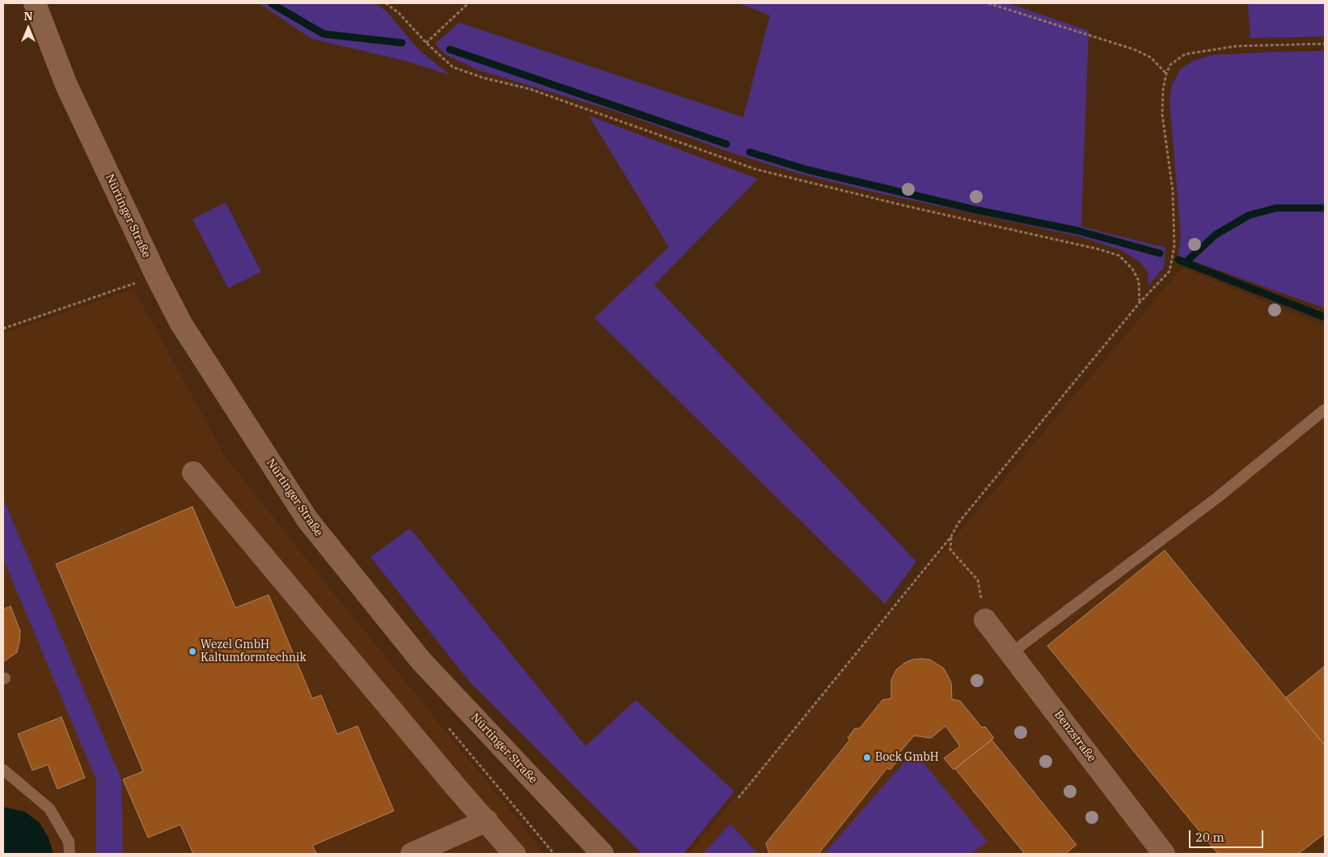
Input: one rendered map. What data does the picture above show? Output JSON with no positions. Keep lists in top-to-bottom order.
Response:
{
  "streets": {
    "main road": ["Nürtinger Straße", "Benzstraße"]
  },
  "places": ["Wezel GmbH Kaltumformtechnik", "Bock GmbH"],
  "scale_bar": "20 m",
  "north": "top"
}
